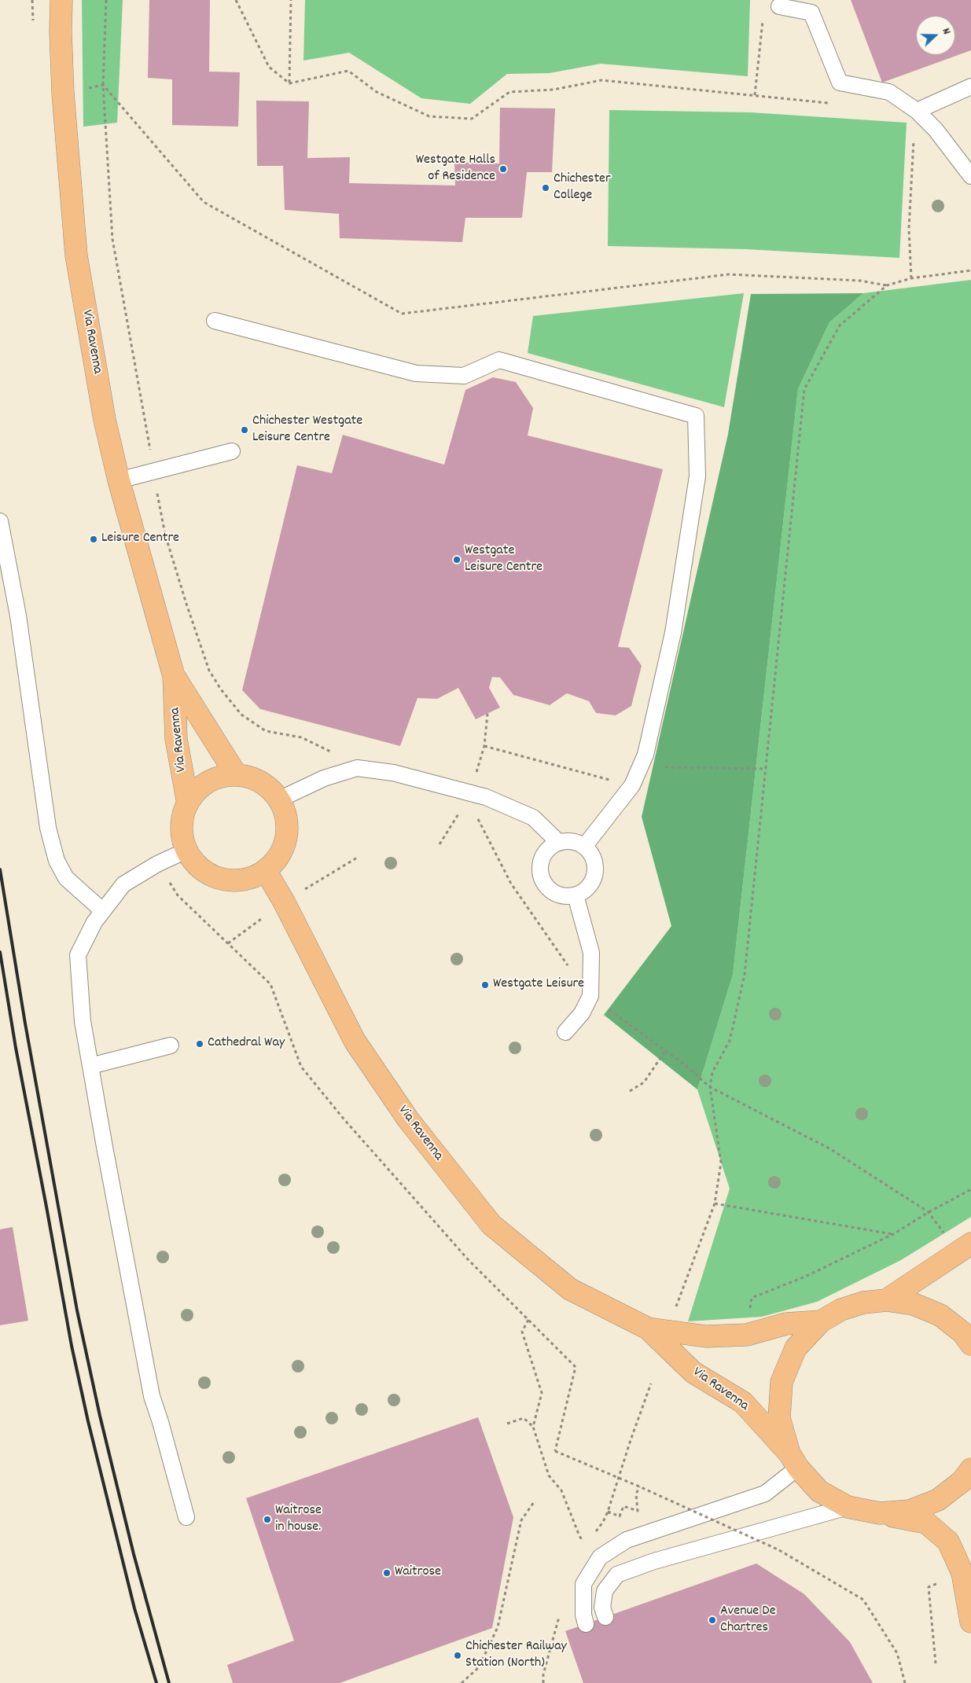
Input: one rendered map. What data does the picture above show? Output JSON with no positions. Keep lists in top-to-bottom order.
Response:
{
  "streets": {
    "main road": ["Via Ravenna"]
  },
  "places": [
    "Westgate Halls of Residence",
    "Chichester College",
    "Chichester Westgate Leisure Centre",
    "Leisure Centre",
    "Westgate Leisure Centre",
    "Westgate Leisure",
    "Cathedral Way",
    "Waitrose in house.",
    "Waitrose",
    "Avenue De Chartres",
    "Chichester Railway Station (North)"
  ],
  "north": "right"
}
